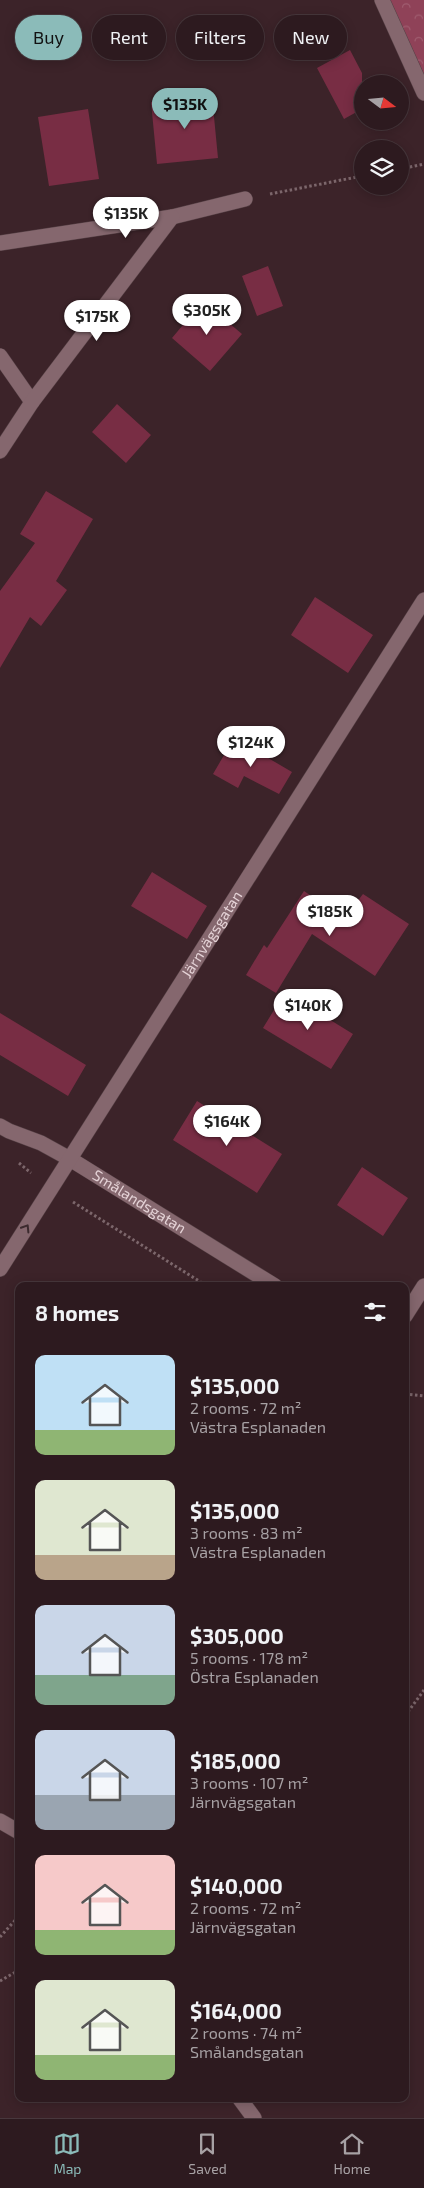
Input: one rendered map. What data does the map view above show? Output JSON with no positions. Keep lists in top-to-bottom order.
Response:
{
  "streets": {
    "street": ["Järnvägsgatan", "Smålandsgatan"]
  },
  "crossings": [
    ["Järnvägsgatan", "Smålandsgatan"]
  ],
  "north": "right",
  "page": {
    "chip": [
      "Buy",
      "Rent",
      "Filters",
      "New"
    ],
    "price": [
      "$135K",
      "$135K",
      "$305K",
      "$175K",
      "$124K",
      "$185K",
      "$140K",
      "$164K"
    ],
    "heading": "8 homes",
    "list": [
      {
        "name": "$135,000",
        "note": "2 rooms · 72 m² · Västra Esplanaden"
      },
      {
        "name": "$135,000",
        "note": "3 rooms · 83 m² · Västra Esplanaden"
      },
      {
        "name": "$305,000",
        "note": "5 rooms · 178 m² · Östra Esplanaden"
      },
      {
        "name": "$185,000",
        "note": "3 rooms · 107 m² · Järnvägsgatan"
      },
      {
        "name": "$140,000",
        "note": "2 rooms · 72 m² · Järnvägsgatan"
      },
      {
        "name": "$164,000",
        "note": "2 rooms · 74 m² · Smålandsgatan"
      }
    ],
    "tabs": ["Map", "Saved", "Home"]
  }
}
